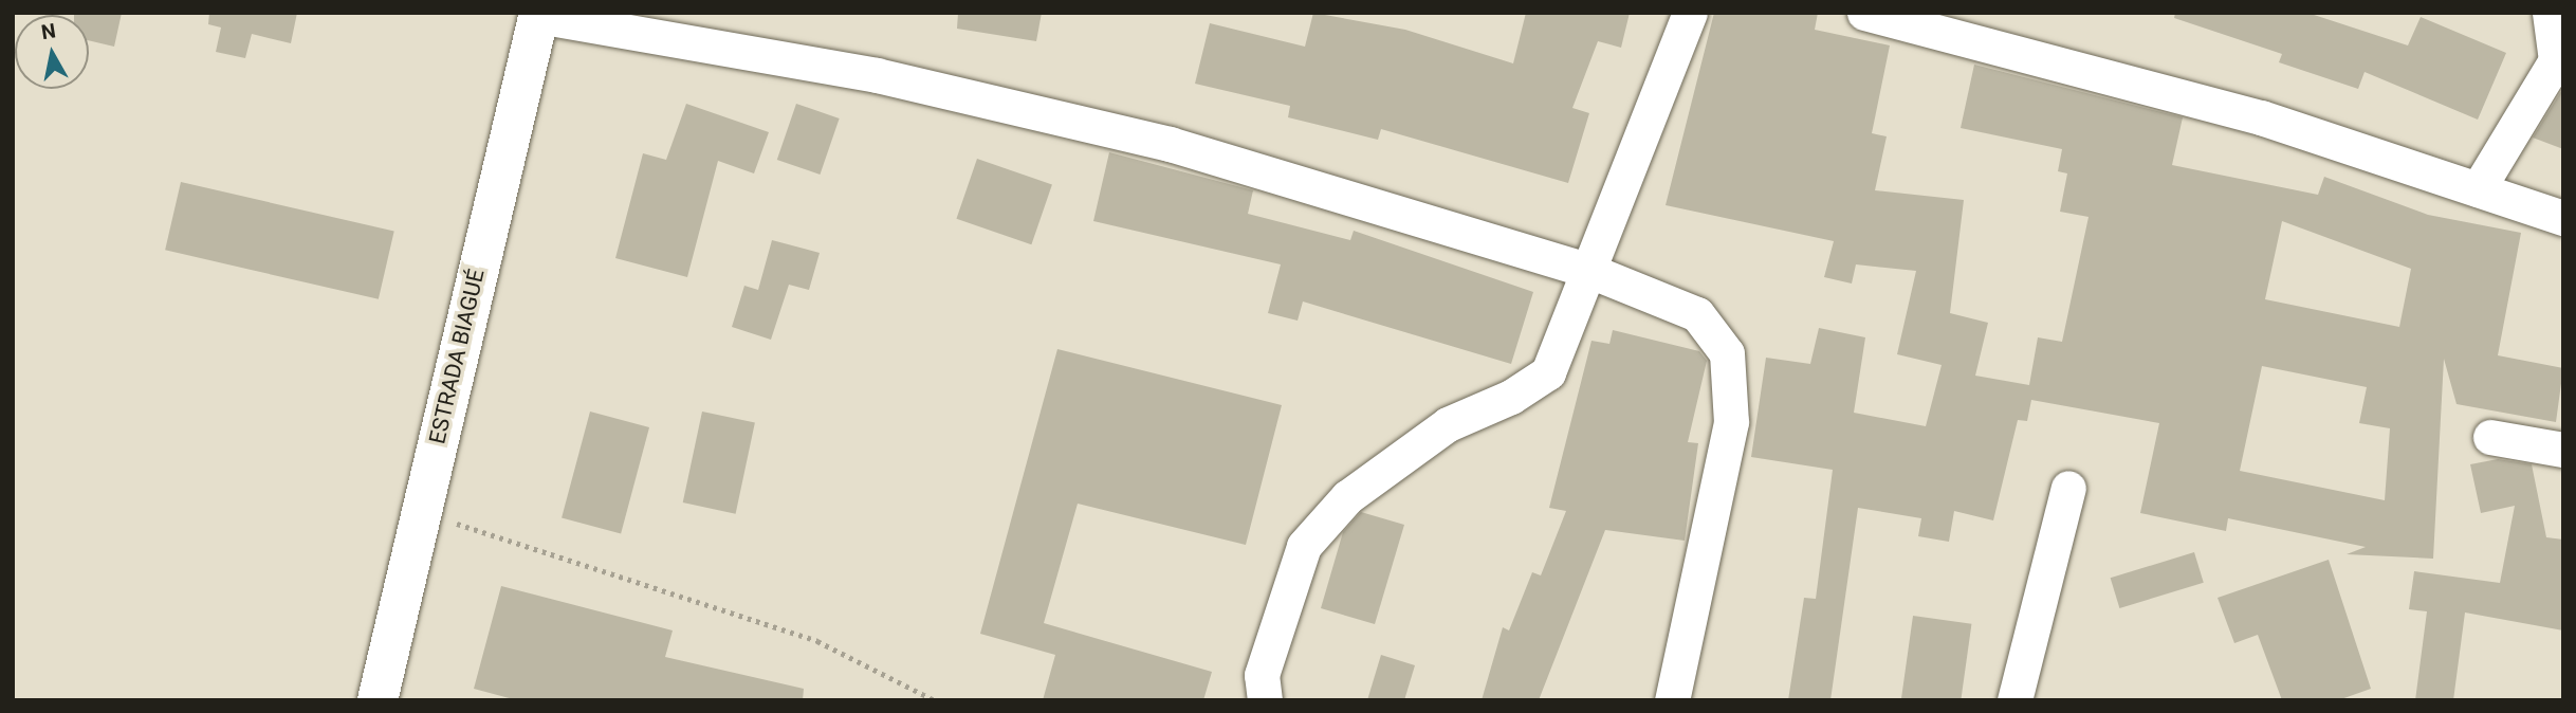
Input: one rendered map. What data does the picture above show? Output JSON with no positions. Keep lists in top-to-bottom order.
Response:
{
  "streets": {
    "main road": ["ESTRADA BIAGUÉ"]
  },
  "north": "top"
}
